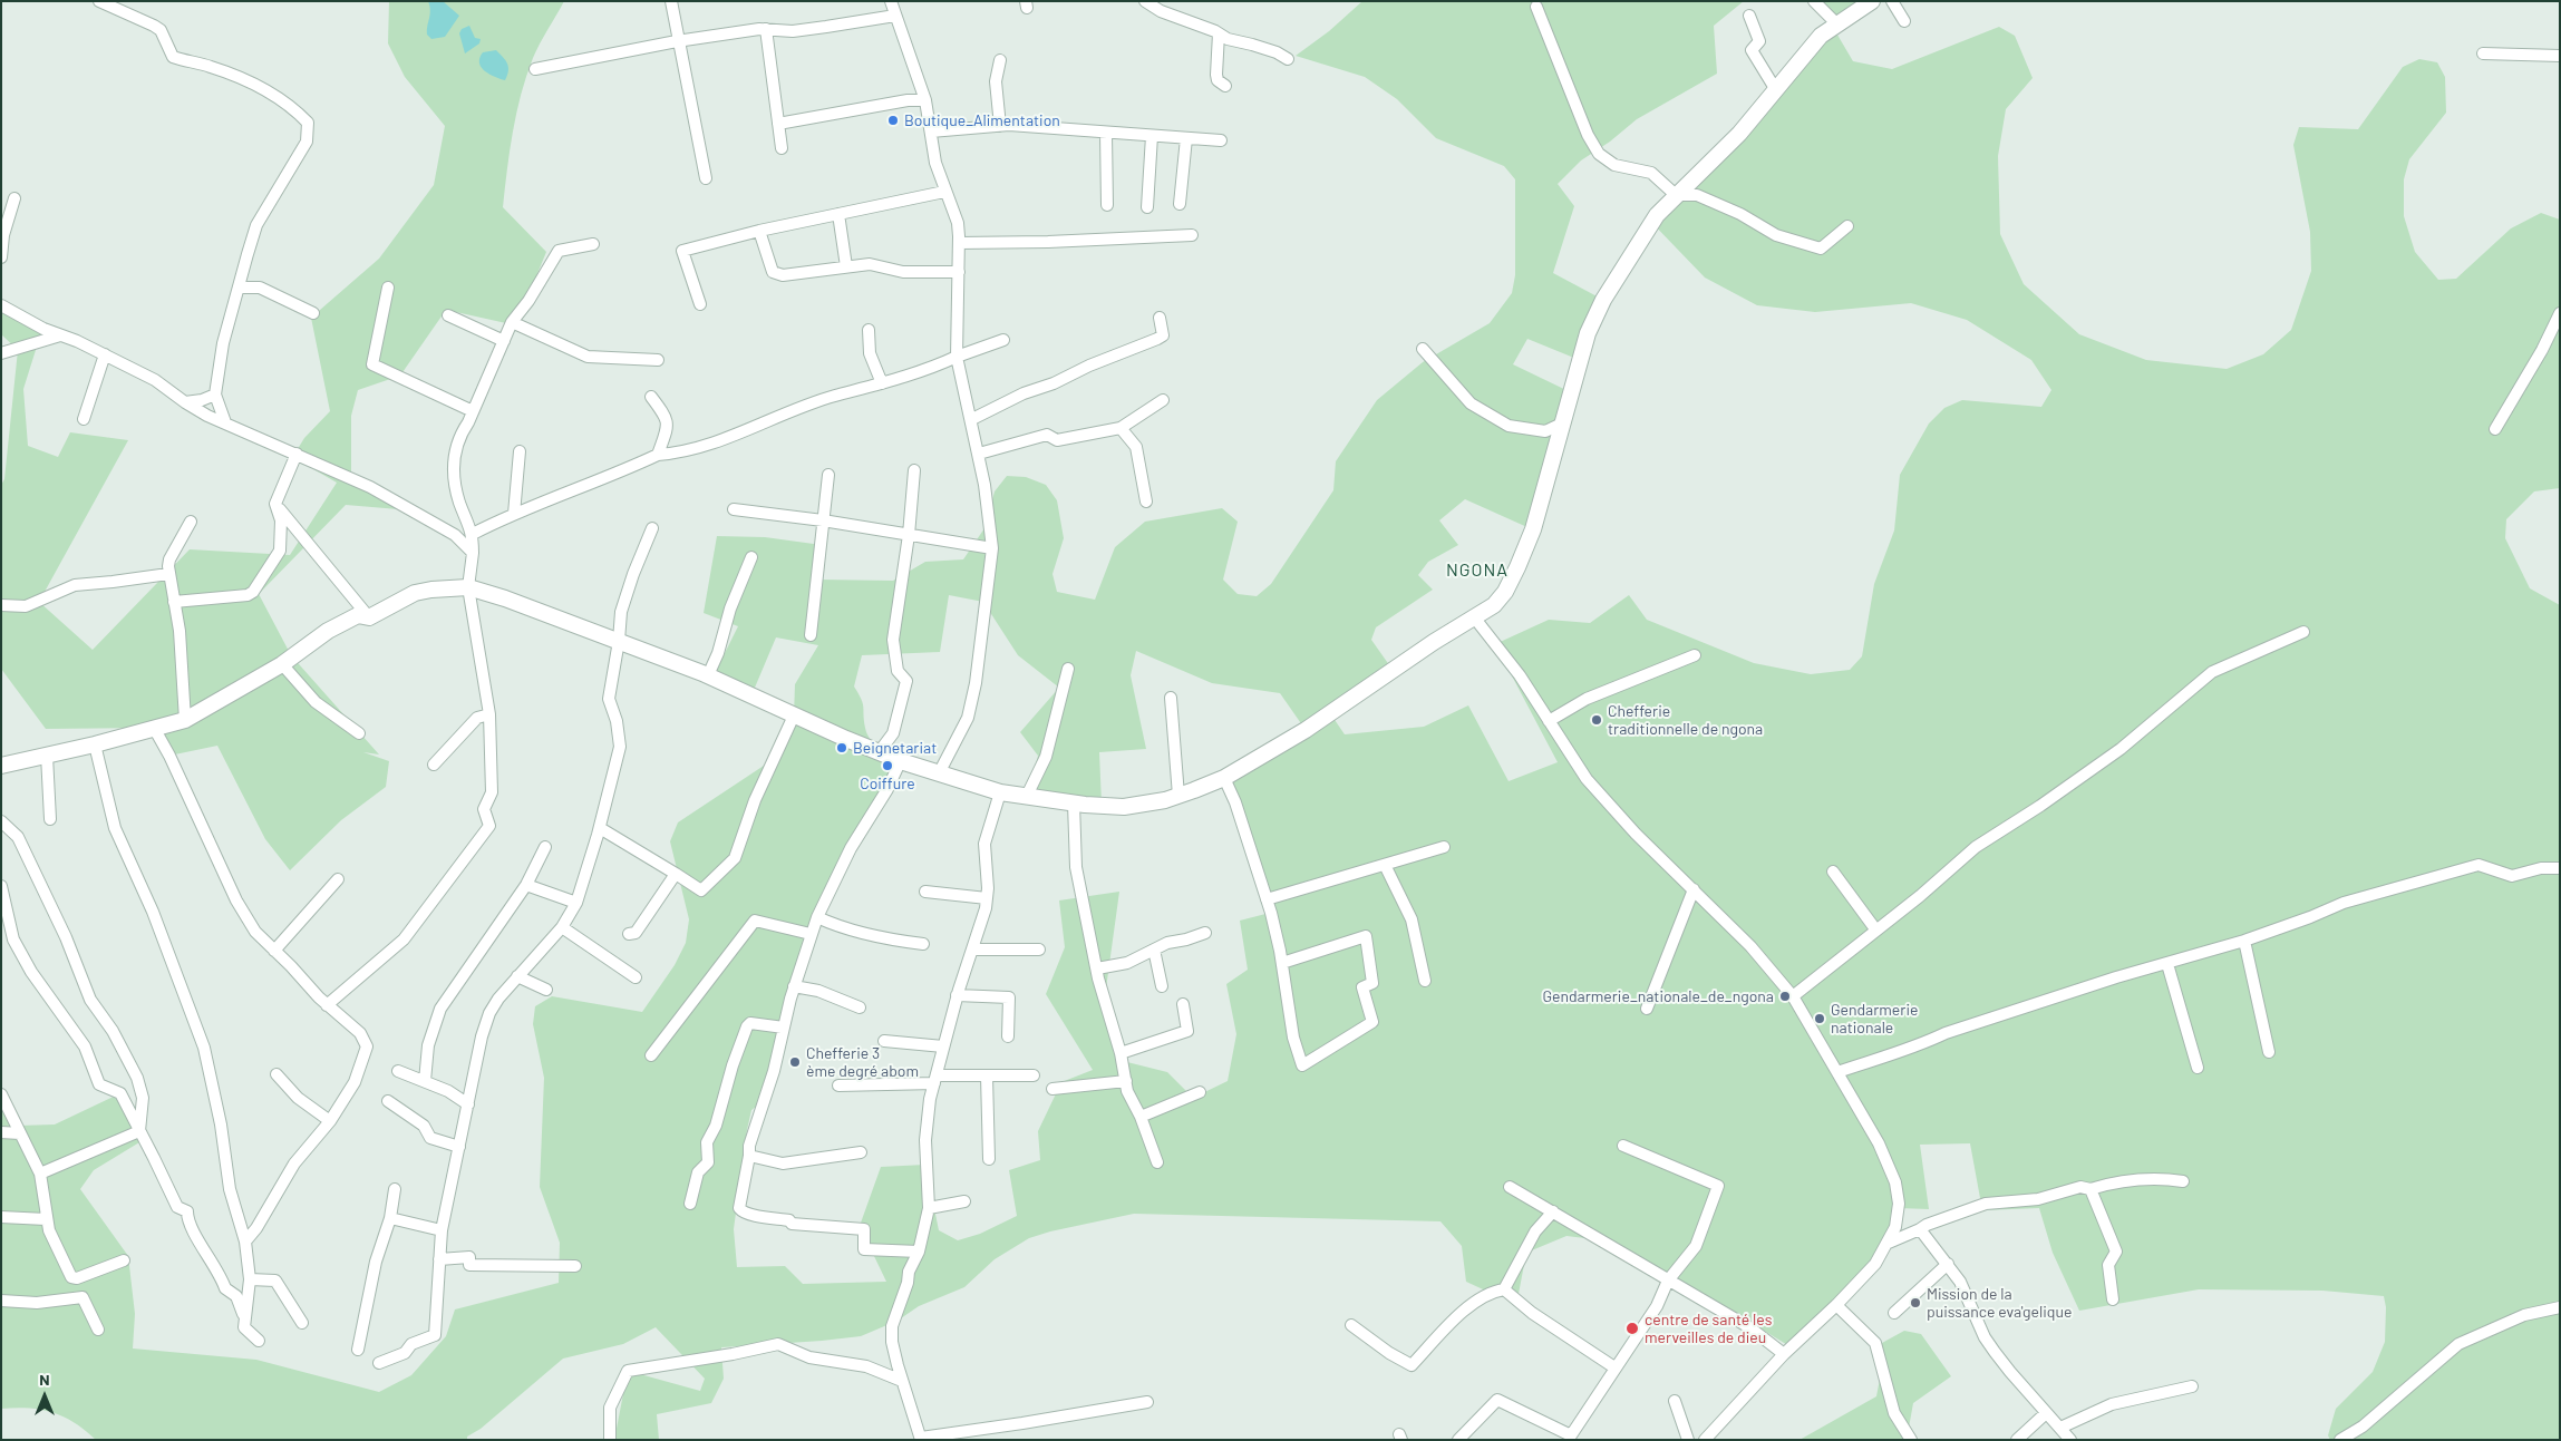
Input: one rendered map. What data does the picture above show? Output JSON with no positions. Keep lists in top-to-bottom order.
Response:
{
  "districts": ["NGONA"],
  "places": [
    "Boutique_Alimentation",
    "Chefferie traditionnelle de ngona",
    "Beignetariat",
    "Coiffure",
    "Gendarmerie_nationale_de_ngona",
    "Gendarmerie nationale",
    "Chefferie 3 ème degré abom",
    "Mission de la puissance eva'gelique",
    "centre de santé les merveilles de dieu"
  ],
  "north": "top"
}
